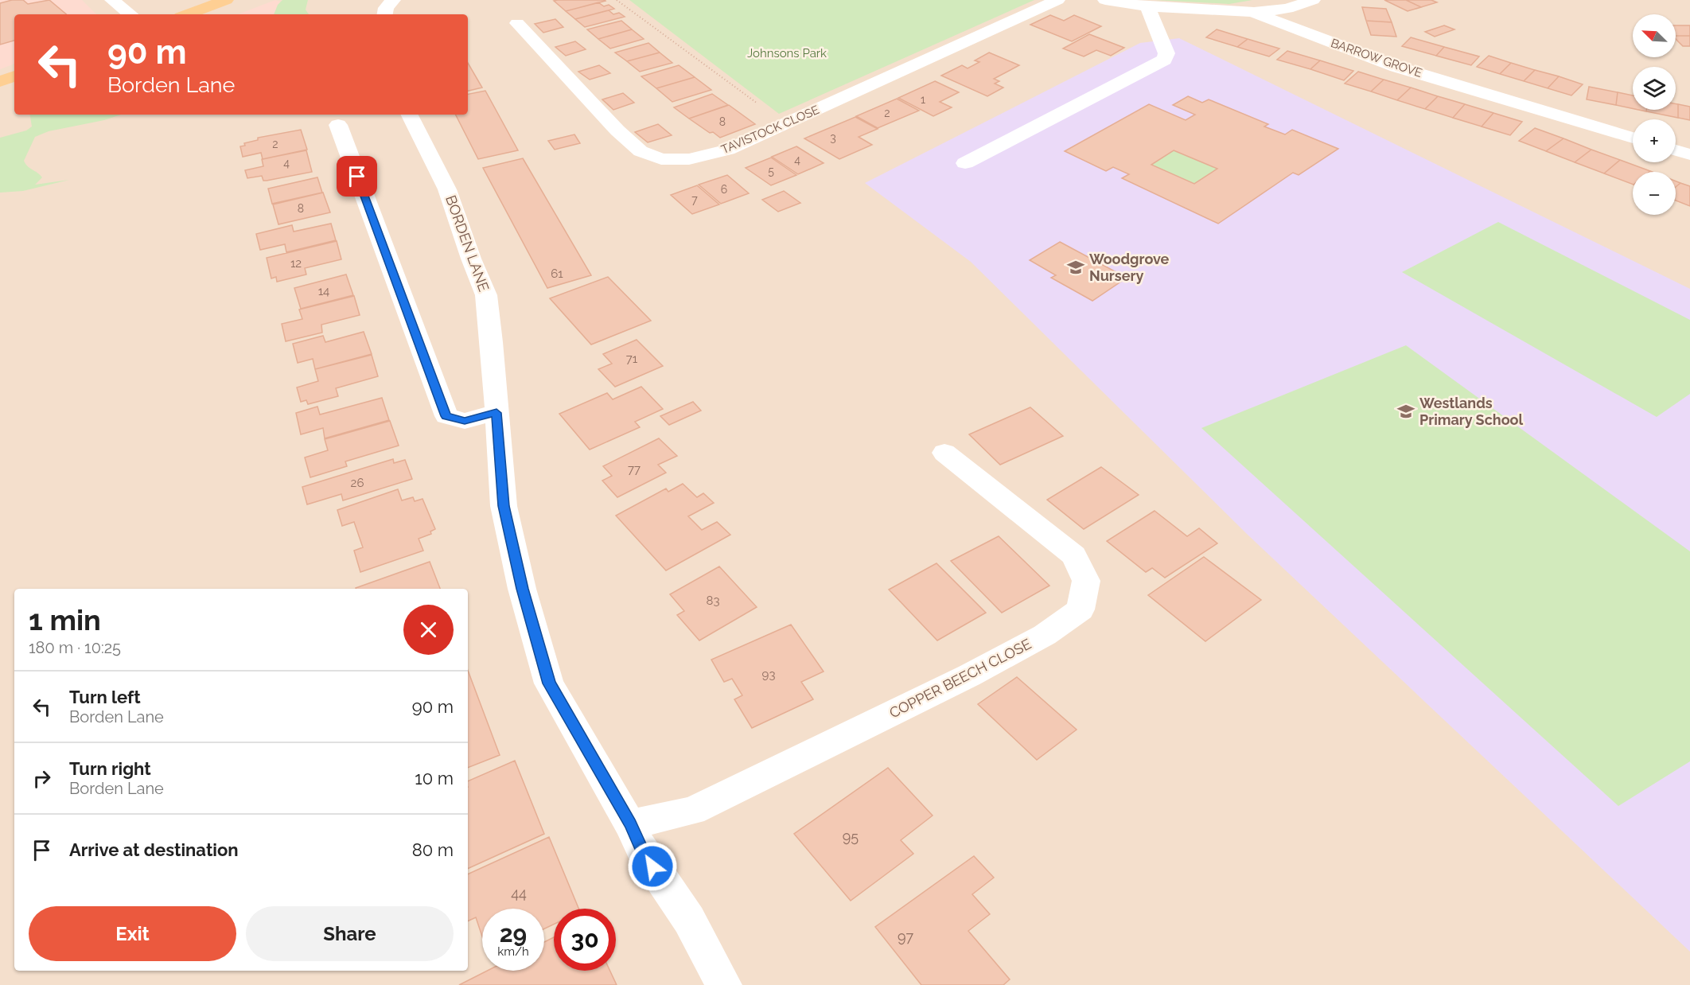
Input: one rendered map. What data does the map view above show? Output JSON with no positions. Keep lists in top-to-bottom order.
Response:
{
  "streets": {
    "street": [
      "BARROW GROVE",
      "TAVISTOCK CLOSE",
      "BORDEN LANE",
      "COPPER BEECH CLOSE"
    ]
  },
  "crossings": [
    ["BORDEN LANE", "COPPER BEECH CLOSE"]
  ],
  "parks": ["Johnsons Park"],
  "places": {
    "school or university": ["Woodgrove Nursery", "Westlands Primary School"]
  },
  "house_numbers": [
    "1",
    "2",
    "8",
    "3",
    "2",
    "4",
    "4",
    "5",
    "6",
    "7",
    "8",
    "12",
    "61",
    "14",
    "71",
    "77",
    "26",
    "83",
    "93",
    "95",
    "44",
    "97"
  ],
  "north": "top left",
  "page": {
    "map_buttons": ["+", "−"],
    "turn": ["90 m", "Borden Lane"],
    "heading": ["1 min", "180 m · 10:25"],
    "list": [
      {
        "name": "Turn left",
        "note": "Borden Lane",
        "value": "90 m"
      },
      {
        "name": "Turn right",
        "note": "Borden Lane",
        "value": "10 m"
      },
      {
        "name": "Arrive at destination",
        "value": "80 m"
      }
    ],
    "buttons": ["Exit", "Share"],
    "speed": "29 km/h",
    "limit": "30"
  }
}
